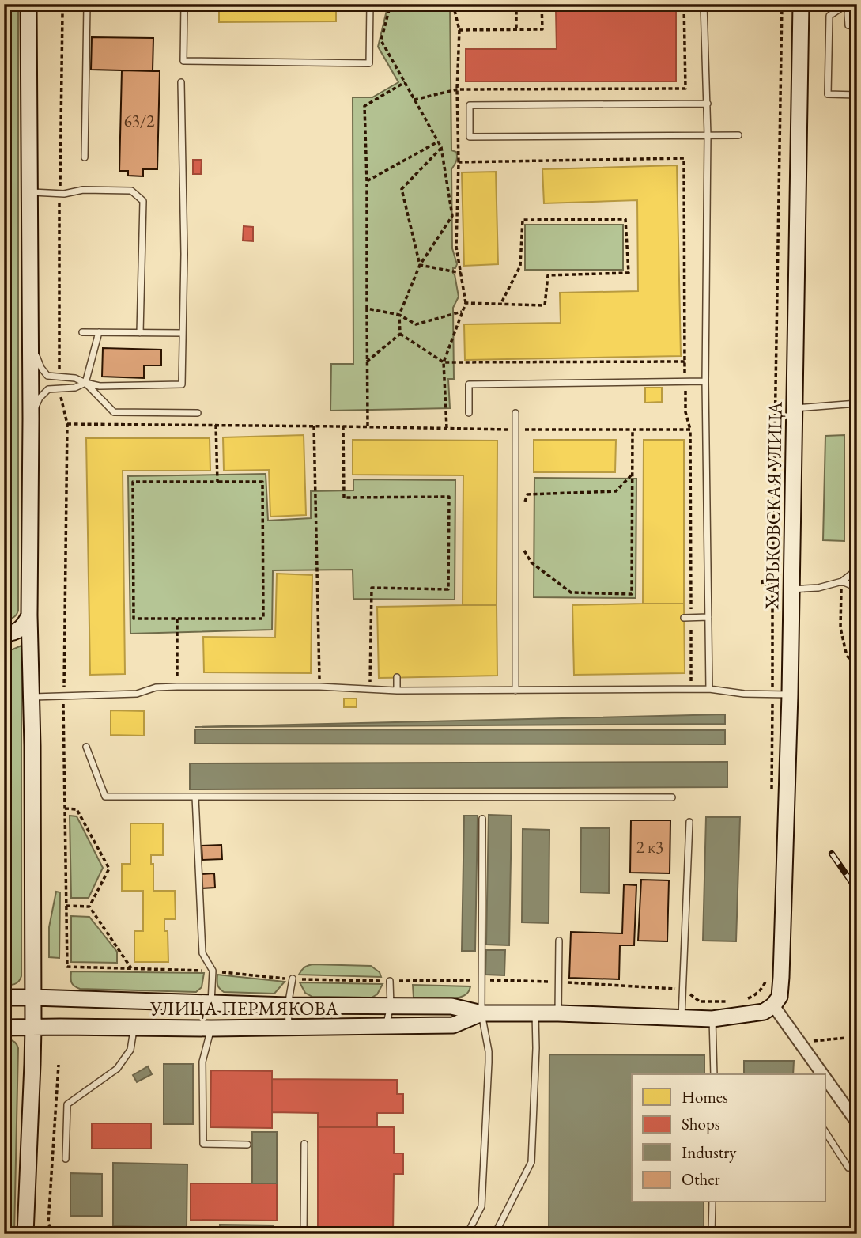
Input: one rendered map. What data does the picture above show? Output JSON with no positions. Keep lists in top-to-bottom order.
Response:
{
  "streets": {
    "street": ["ХАРЬКОВСКАЯ УЛИЦА", "УЛИЦА ПЕРМЯКОВА"]
  },
  "crossings": [
    ["ХАРЬКОВСКАЯ УЛИЦА", "УЛИЦА ПЕРМЯКОВА"]
  ],
  "house_numbers": ["63/2", "2 к3"],
  "legend": [
    "Homes",
    "Shops",
    "Industry",
    "Other"
  ]
}
